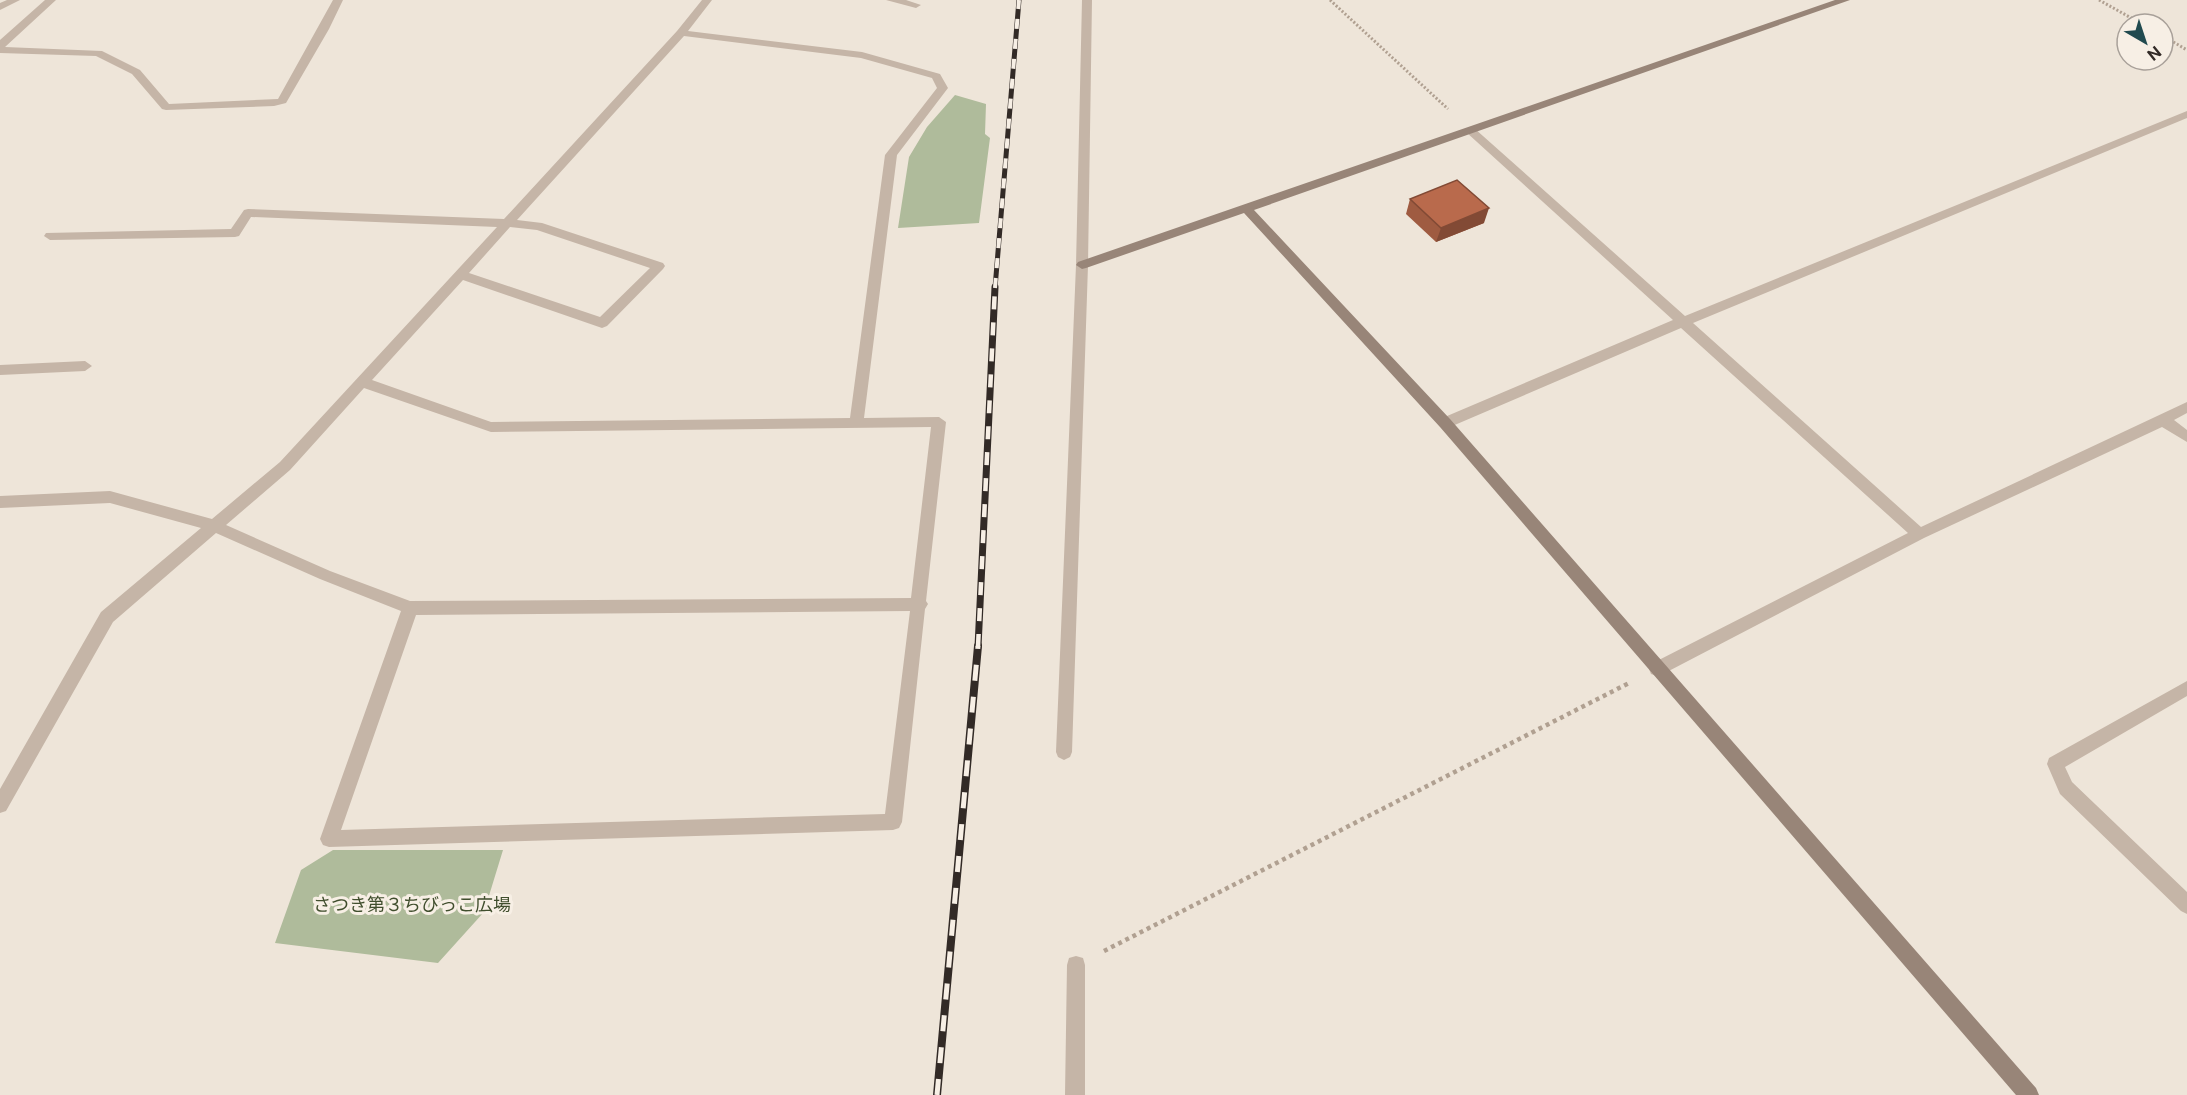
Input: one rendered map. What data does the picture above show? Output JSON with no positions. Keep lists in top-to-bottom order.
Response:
{
  "parks": ["さつき第３ちびっこ広場"],
  "north": "bottom right"
}
